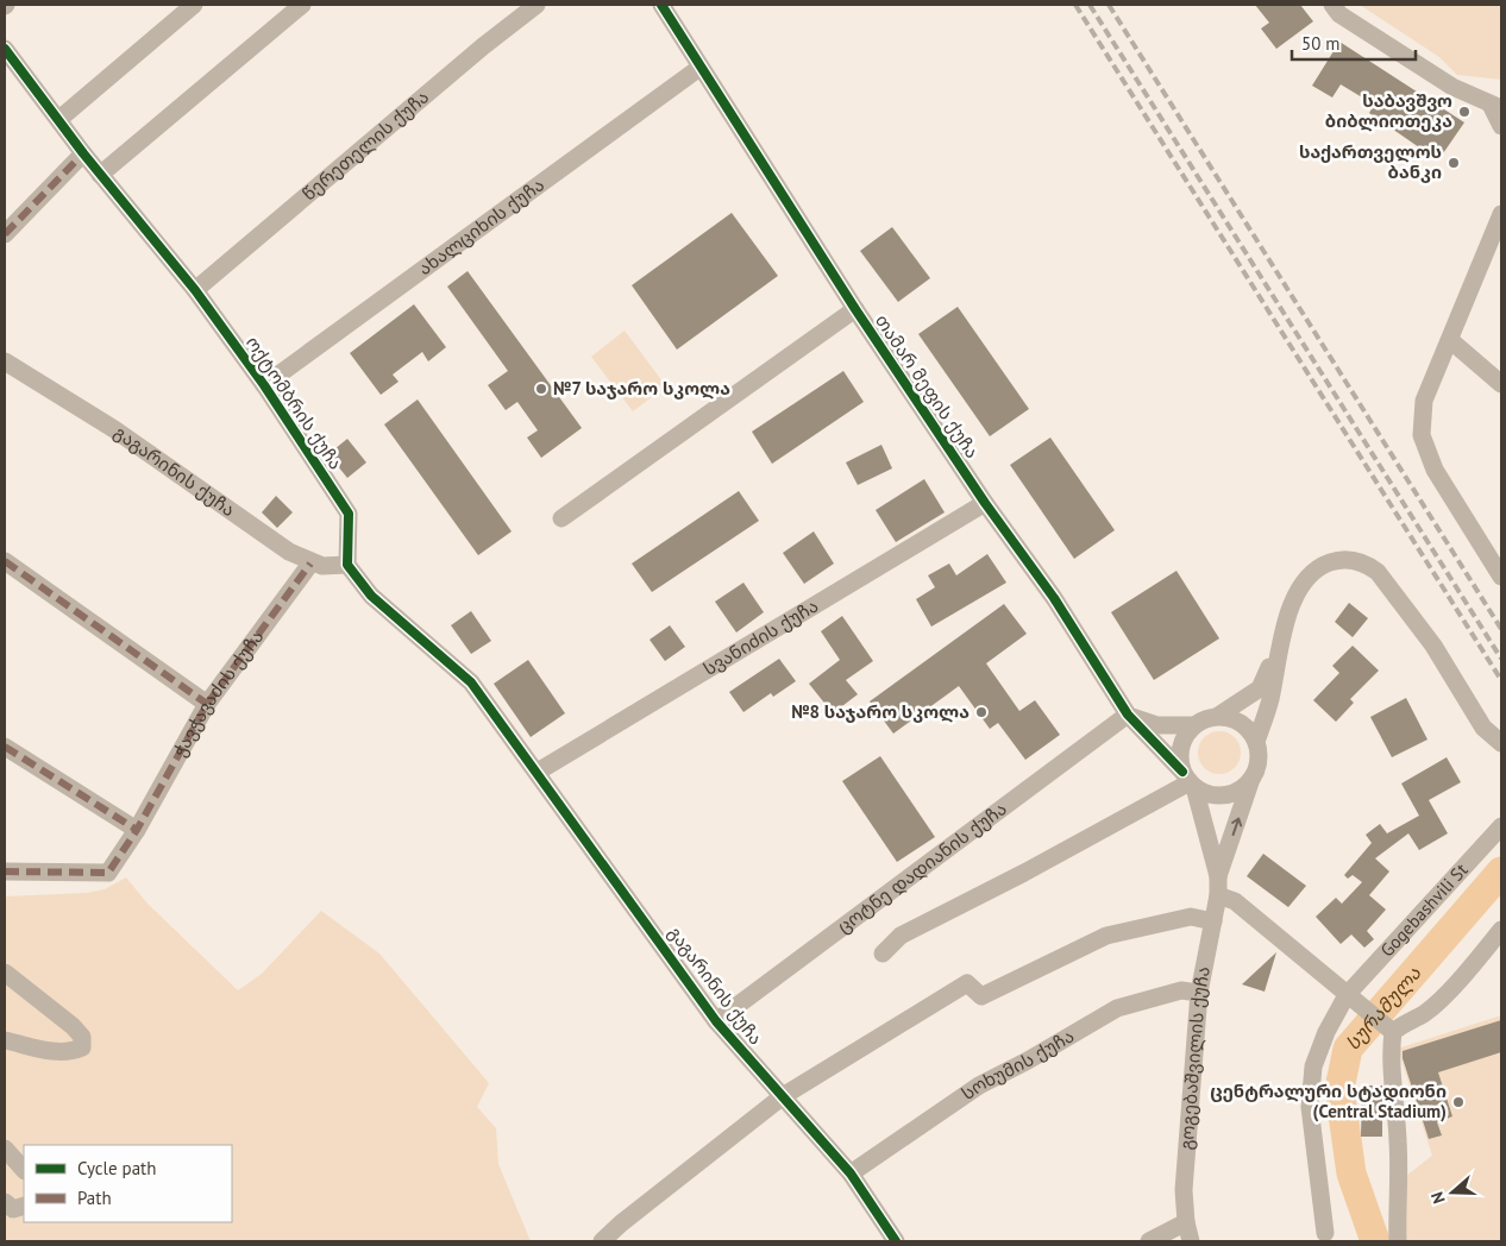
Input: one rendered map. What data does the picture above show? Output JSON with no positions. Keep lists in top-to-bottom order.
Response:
{
  "streets": {
    "street": [
      "წერეთელის ქუჩა",
      "ახალციხის ქუჩა",
      "თამარ მეფის ქუჩა",
      "ოქტომბრის ქუჩა",
      "გაგარინის ქუჩა",
      "სვანიძის ქუჩა",
      "ჭავჭავაძის ქუჩა",
      "ცოტნე დადიანის ქუჩა",
      "Gogebashvili St",
      "გოგებაშვილის ქუჩა",
      "სოხუმის ქუჩა"
    ]
  },
  "crossings": [
    ["წერეთელის ქუჩა", "ოქტომბრის ქუჩა"],
    ["ახალციხის ქუჩა", "თამარ მეფის ქუჩა"],
    ["ახალციხის ქუჩა", "ოქტომბრის ქუჩა"],
    ["თამარ მეფის ქუჩა", "სვანიძის ქუჩა"],
    ["თამარ მეფის ქუჩა", "ცოტნე დადიანის ქუჩა"],
    ["თამარ მეფის ქუჩა", "გოგებაშვილის ქუჩა"],
    ["ოქტომბრის ქუჩა", "გაგარინის ქუჩა"],
    ["გაგარინის ქუჩა", "სვანიძის ქუჩა"],
    ["გაგარინის ქუჩა", "ჭავჭავაძის ქუჩა"],
    ["გაგარინის ქუჩა", "ცოტნე დადიანის ქუჩა"],
    ["გაგარინის ქუჩა", "სოხუმის ქუჩა"],
    ["გოგებაშვილის ქუჩა", "სოხუმის ქუჩა"]
  ],
  "water": ["სურამულა"],
  "places": [
    "საბავშვო ბიბლიოთეკა",
    "საქართველოს ბანკი",
    "№7 საჯარო სკოლა",
    "№8 საჯარო სკოლა",
    "ცენტრალური სტადიონი (Central Stadium)"
  ],
  "legend": ["Cycle path", "Path"],
  "scale_bar": "50 m",
  "north": "left"
}
